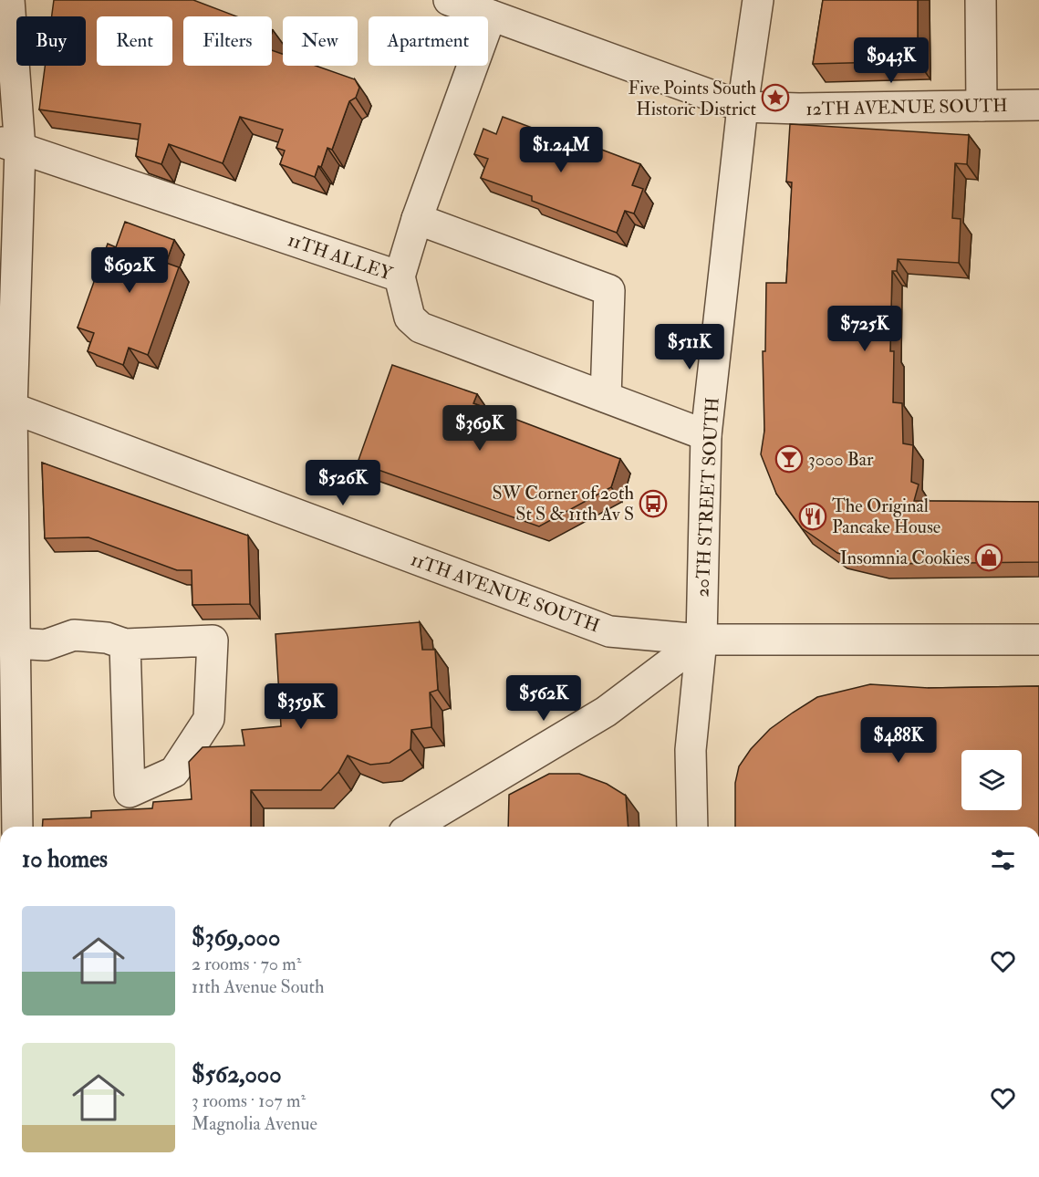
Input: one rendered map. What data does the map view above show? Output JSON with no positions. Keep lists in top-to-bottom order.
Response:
{
  "streets": {
    "street": [
      "12TH AVENUE SOUTH",
      "11TH ALLEY",
      "20TH STREET SOUTH",
      "11TH AVENUE SOUTH"
    ]
  },
  "crossings": [
    ["12TH AVENUE SOUTH", "20TH STREET SOUTH"],
    ["11TH ALLEY", "20TH STREET SOUTH"],
    ["20TH STREET SOUTH", "11TH AVENUE SOUTH"]
  ],
  "places": {
    "place": ["Five Points South Historic District"],
    "bar": ["3000 Bar"],
    "bus stop": ["SW Corner of 20th St S & 11th Av S"],
    "restaurant": ["The Original Pancake House"],
    "shop": ["Insomnia Cookies"]
  },
  "page": {
    "chip": [
      "Buy",
      "Rent",
      "Filters",
      "New",
      "Apartment"
    ],
    "price": [
      "$943K",
      "$1.24M",
      "$692K",
      "$725K",
      "$511K",
      "$369K",
      "$526K",
      "$562K",
      "$359K",
      "$488K"
    ],
    "heading": "10 homes",
    "list": [
      {
        "name": "$369,000",
        "note": "2 rooms · 70 m² · 11th Avenue South"
      },
      {
        "name": "$562,000",
        "note": "3 rooms · 107 m² · Magnolia Avenue"
      }
    ]
  }
}
